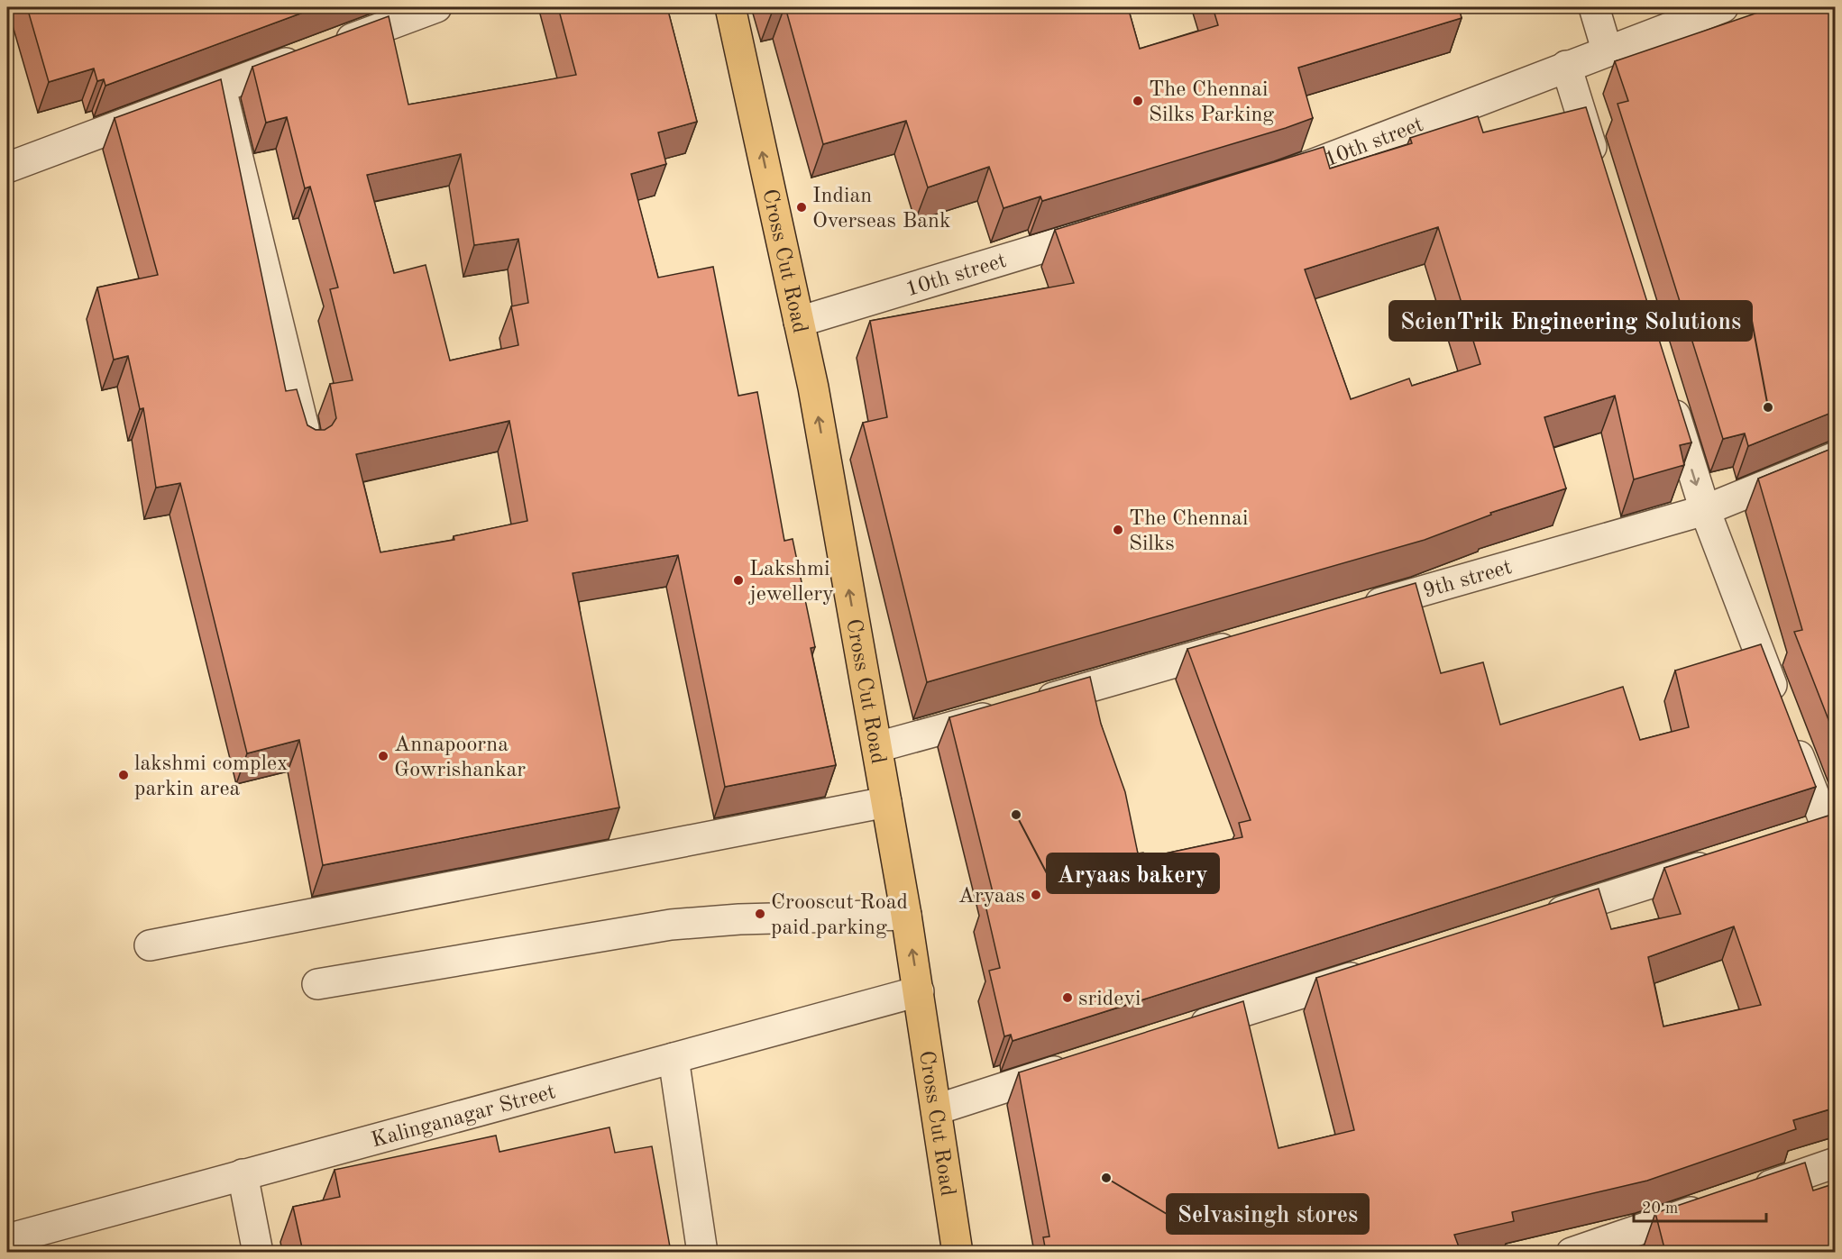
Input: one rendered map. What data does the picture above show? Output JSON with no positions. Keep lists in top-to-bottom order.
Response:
{
  "streets": {
    "main road": ["Cross Cut Road"],
    "street": ["10th street", "9th street", "Kalinganagar Street"]
  },
  "crossings": [
    ["10th street", "Cross Cut Road"],
    ["Cross Cut Road", "Kalinganagar Street"]
  ],
  "one_way": ["Cross Cut Road"],
  "places": [
    "The Chennai Silks Parking",
    "Indian Overseas Bank",
    "ScienTrik Engineering Solutions",
    "The Chennai Silks",
    "Lakshmi jewellery",
    "Annapoorna Gowrishankar",
    "lakshmi complex parkin area",
    "Aryaas bakery",
    "Aryaas",
    "Crooscut Road paid parking",
    "sridevi",
    "Selvasingh stores"
  ],
  "scale_bar": "20 m"
}
